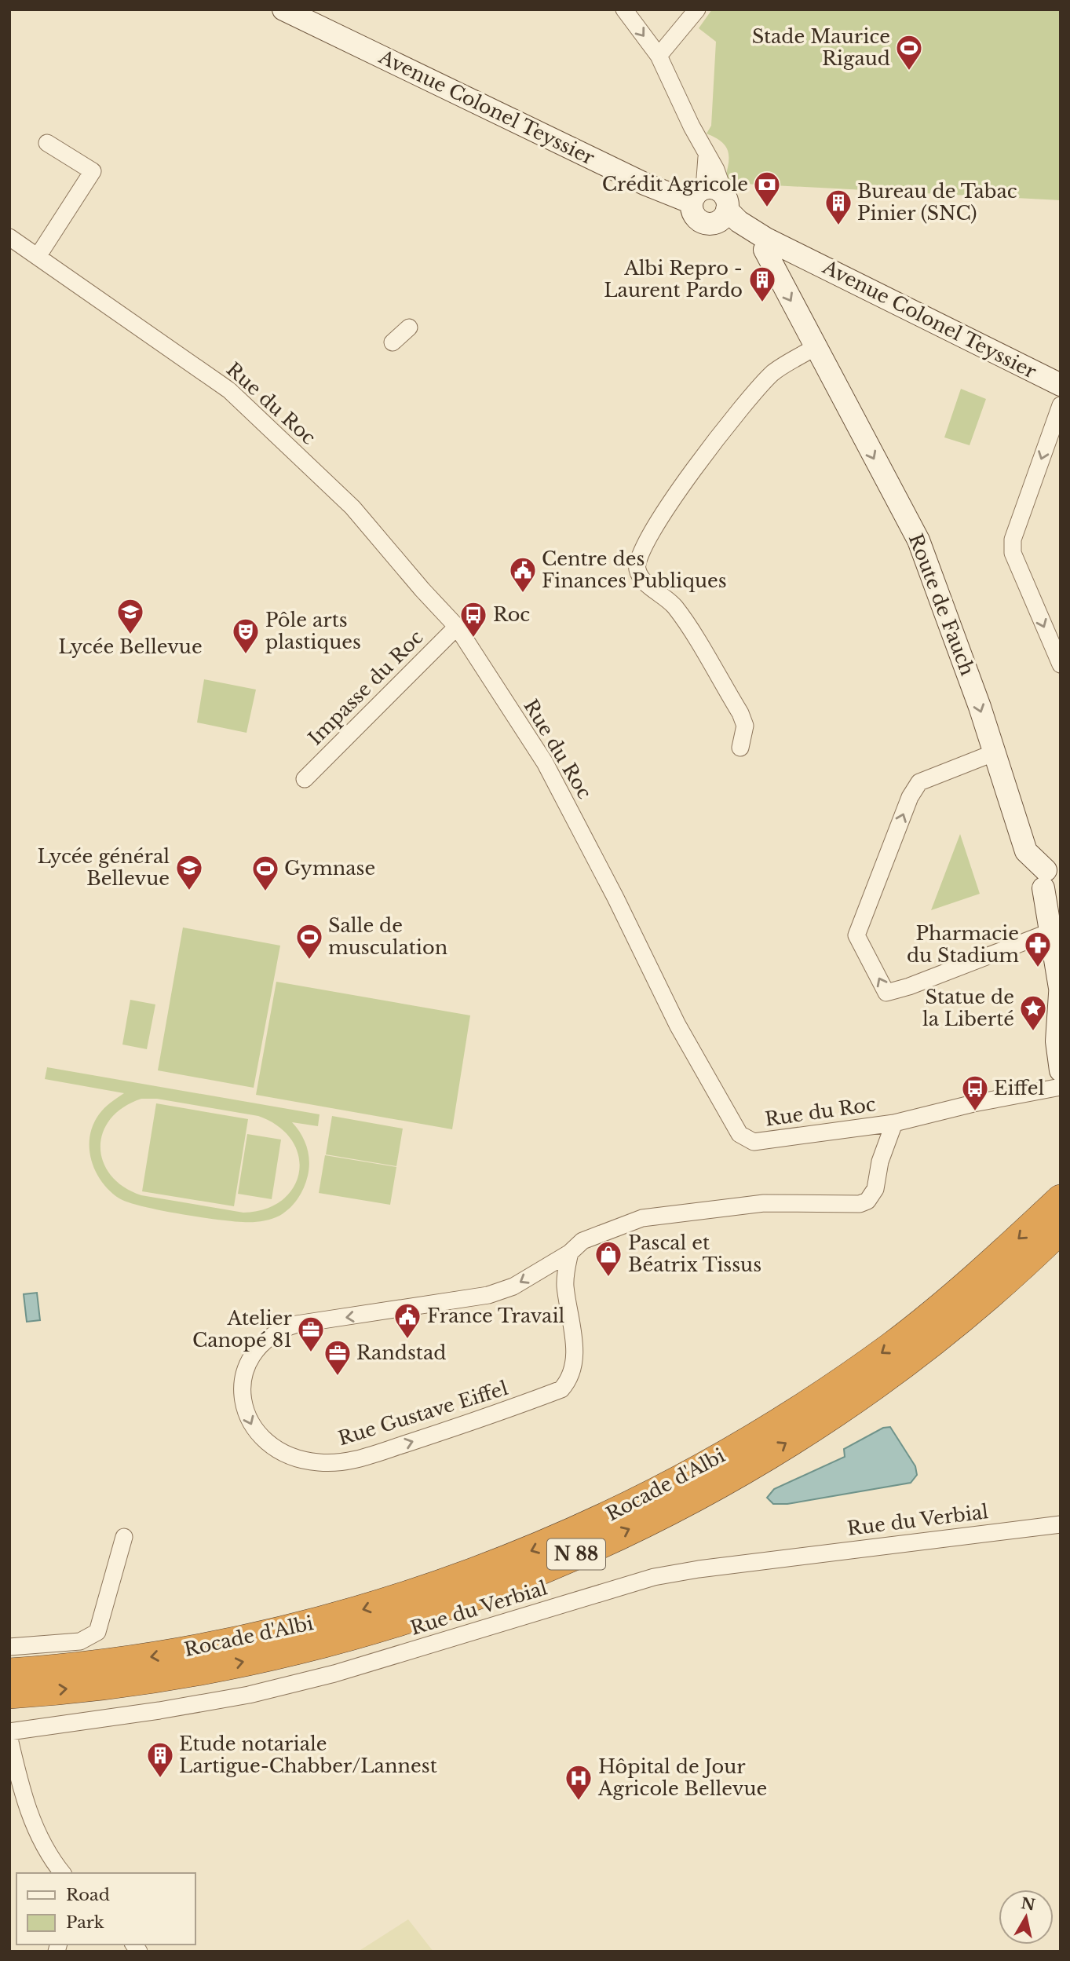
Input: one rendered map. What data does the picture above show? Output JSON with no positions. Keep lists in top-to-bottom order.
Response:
{
  "streets": {
    "highway": ["Rocade d'Albi", "N 88"],
    "main road": ["Avenue Colonel Teyssier", "Route de Fauch"],
    "street": [
      "Rue du Roc",
      "Impasse du Roc",
      "Rue Gustave Eiffel",
      "Rue du Verbial"
    ]
  },
  "crossings": [
    ["Avenue Colonel Teyssier", "Route de Fauch"],
    ["Rue du Roc", "Impasse du Roc"],
    ["Rue du Roc", "Rue Gustave Eiffel"]
  ],
  "one_way": ["Route de Fauch"],
  "places": {
    "sports": ["Stade Maurice Rigaud", "Gymnase", "Salle de musculation"],
    "bank": ["Crédit Agricole"],
    "building": ["Bureau de Tabac Pinier (SNC)", "Albi Repro - Laurent Pardo", "Etude notariale Lartigue-Chabber/Lannest"],
    "public building": ["Centre des Finances Publiques", "France Travail"],
    "school or university": ["Lycée Bellevue", "Lycée général Bellevue"],
    "bus stop": ["Roc", "Eiffel"],
    "theatre": ["Pôle arts plastiques"],
    "pharmacy": ["Pharmacie du Stadium"],
    "place": ["Statue de la Liberté"],
    "shop": ["Pascal et Béatrix Tissus"],
    "office": ["Atelier Canopé 81", "Randstad"],
    "hospital": ["Hôpital de Jour Agricole Bellevue"]
  },
  "legend": ["Road", "Park"],
  "north": "top"
}
